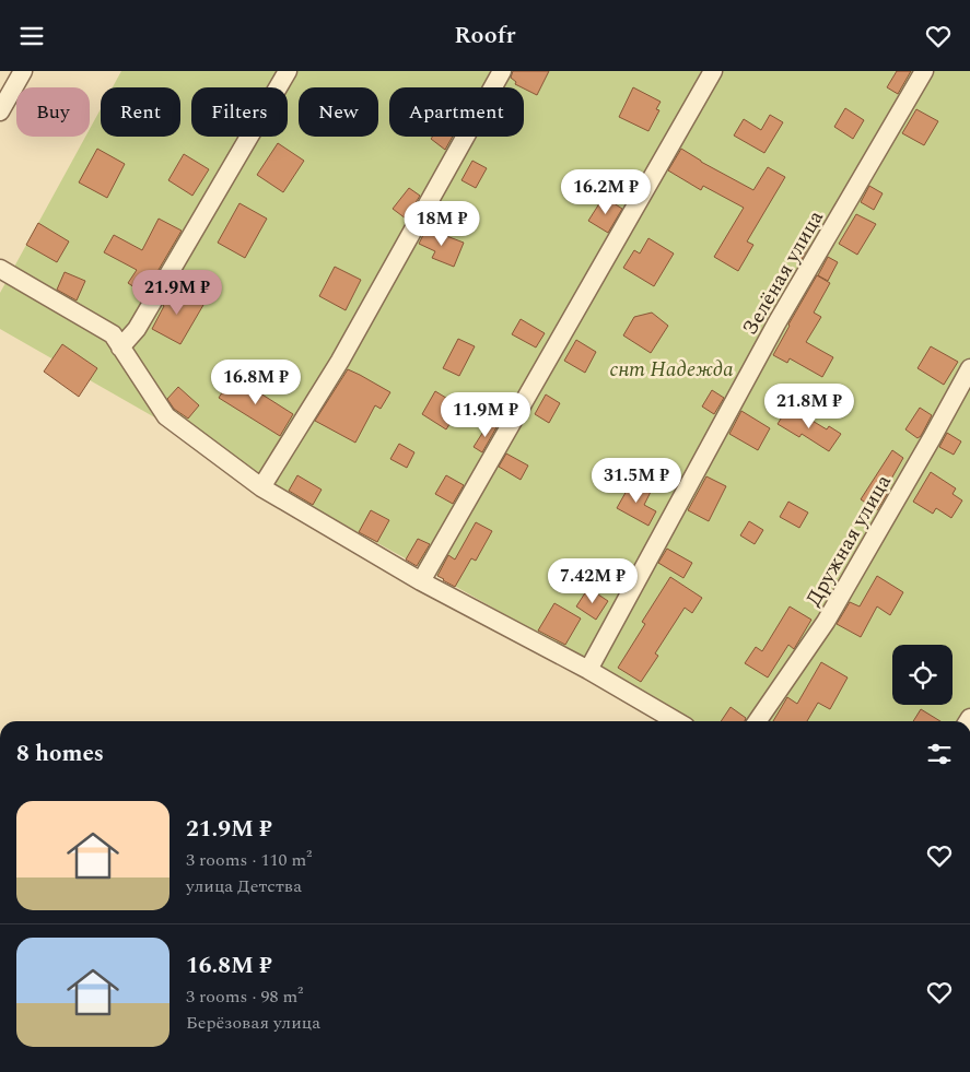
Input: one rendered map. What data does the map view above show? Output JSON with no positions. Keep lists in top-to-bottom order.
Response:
{
  "streets": {
    "street": ["Зелёная улица", "Дружная улица"]
  },
  "parks": ["снт Надежда"],
  "page": {
    "header": "Roofr",
    "chip": [
      "Buy",
      "Rent",
      "Filters",
      "New",
      "Apartment"
    ],
    "price": [
      "16.2M ₽",
      "18M ₽",
      "21.9M ₽",
      "16.8M ₽",
      "21.8M ₽",
      "11.9M ₽",
      "31.5M ₽",
      "7.42M ₽"
    ],
    "heading": "8 homes",
    "list": [
      {
        "name": "21.9M ₽",
        "note": "3 rooms · 110 m² · улица Детства"
      },
      {
        "name": "16.8M ₽",
        "note": "3 rooms · 98 m² · Берёзовая улица"
      }
    ]
  }
}
